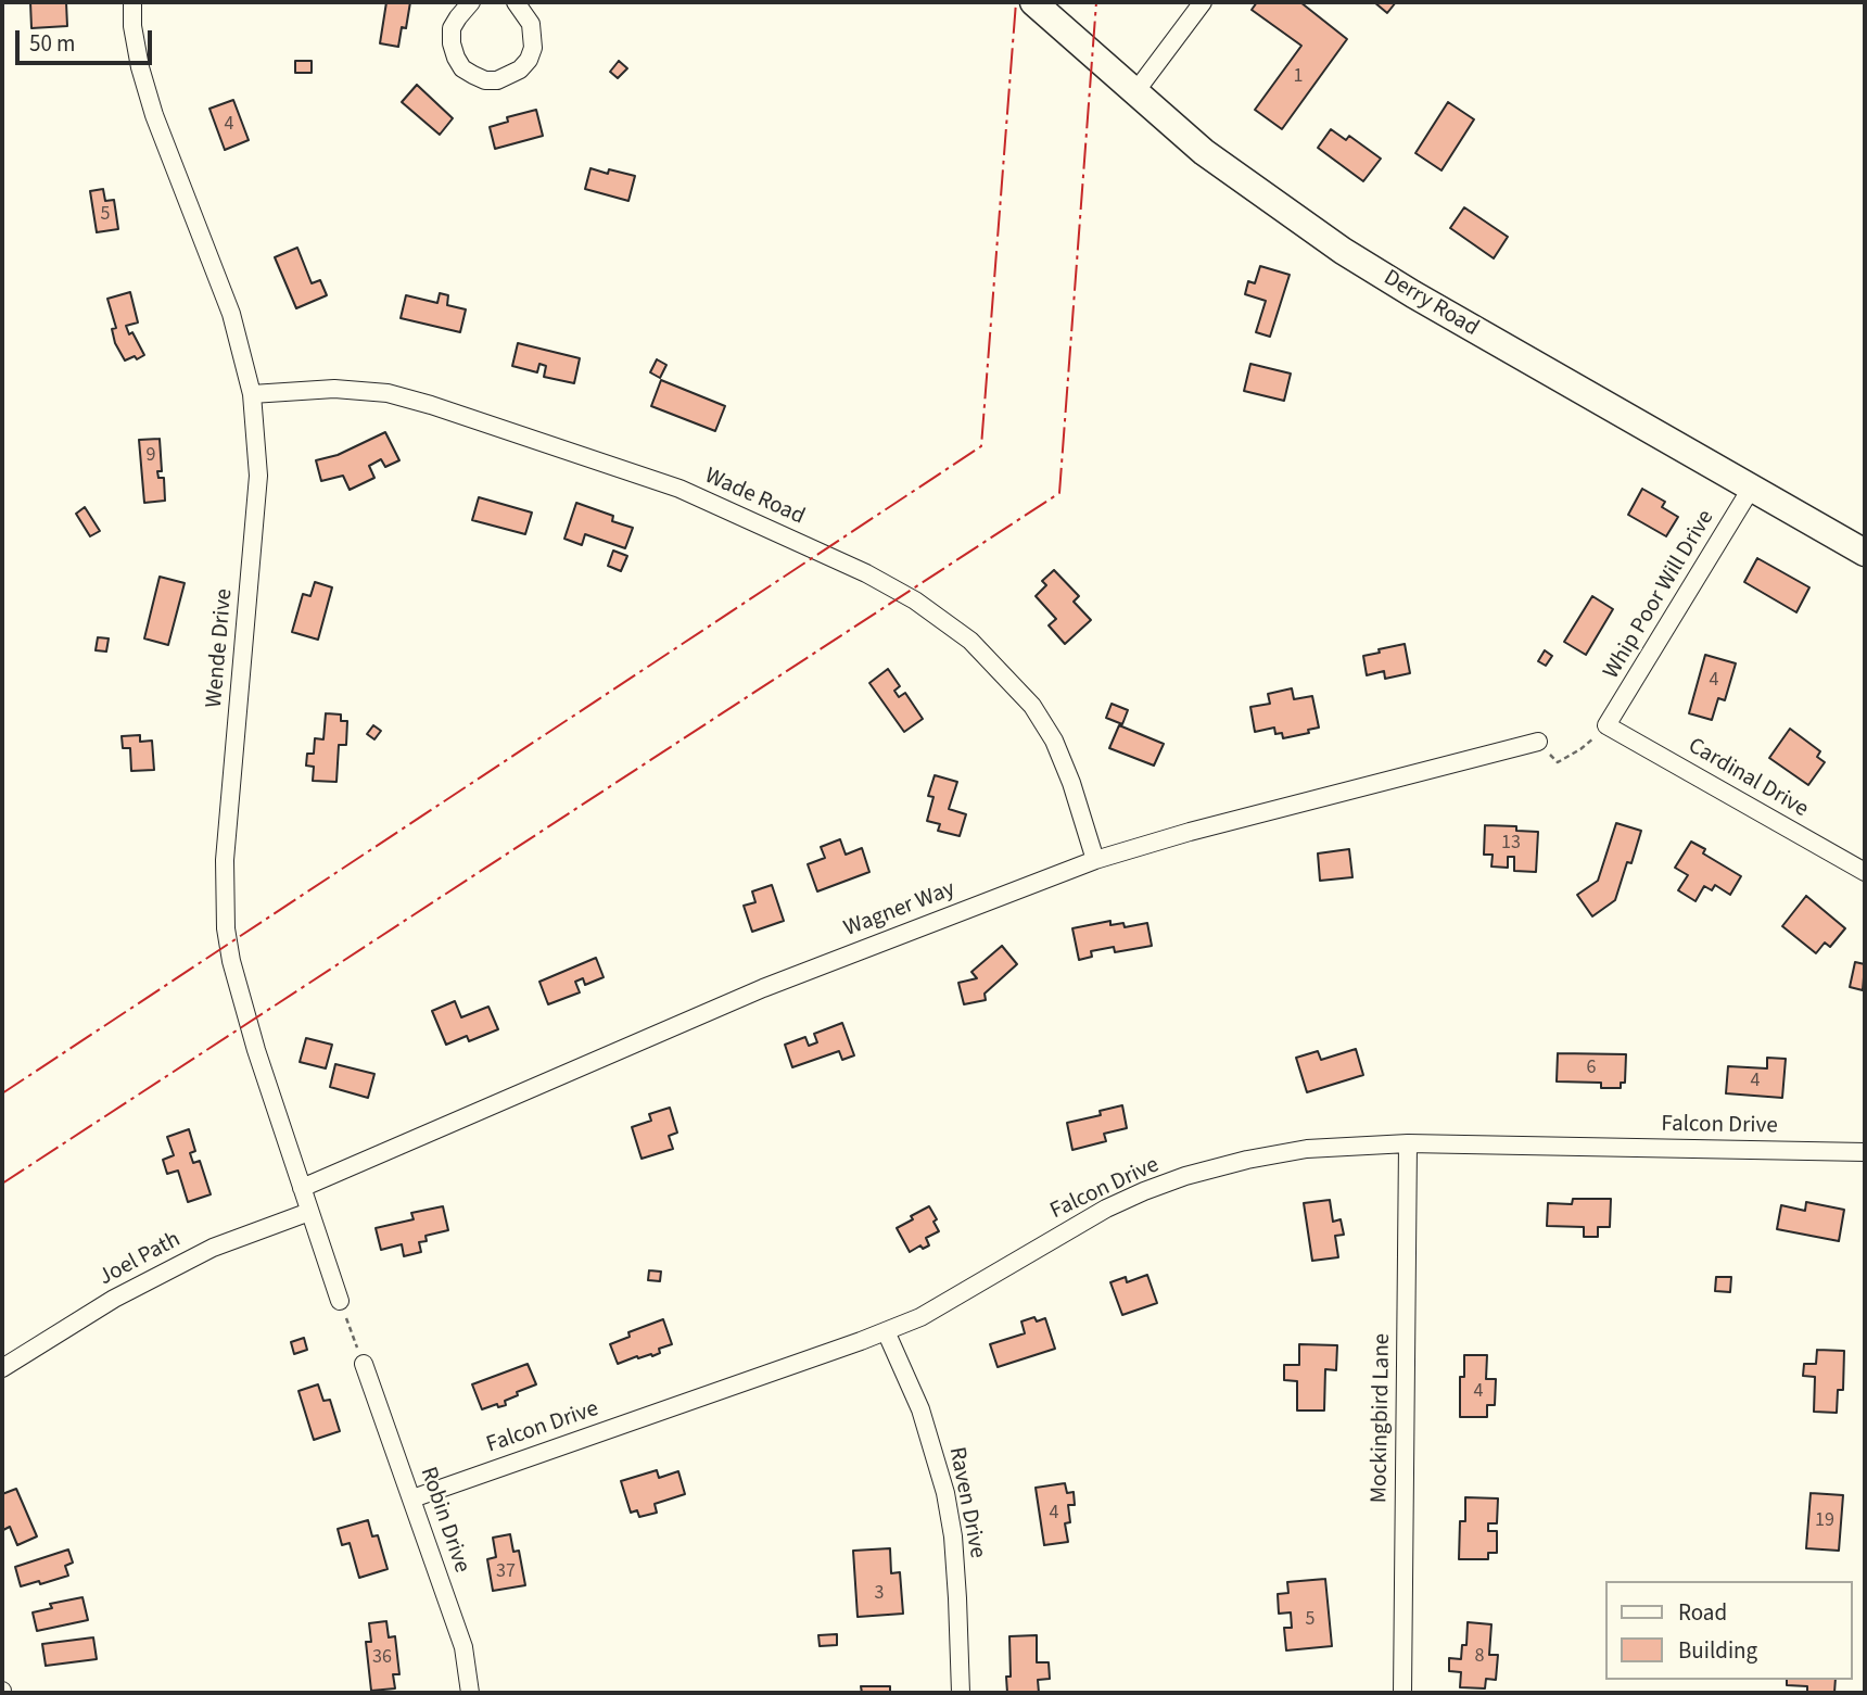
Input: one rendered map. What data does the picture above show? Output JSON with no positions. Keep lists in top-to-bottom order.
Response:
{
  "streets": {
    "main road": ["Derry Road"],
    "street": [
      "Wade Road",
      "Whip Poor Will Drive",
      "Wende Drive",
      "Cardinal Drive",
      "Wagner Way",
      "Falcon Drive",
      "Joel Path",
      "Mockingbird Lane",
      "Raven Drive",
      "Robin Drive"
    ]
  },
  "crossings": [
    ["Derry Road", "Whip Poor Will Drive"],
    ["Wade Road", "Wende Drive"],
    ["Wade Road", "Wagner Way"],
    ["Whip Poor Will Drive", "Cardinal Drive"],
    ["Wende Drive", "Wagner Way"],
    ["Wende Drive", "Joel Path"],
    ["Falcon Drive", "Mockingbird Lane"],
    ["Falcon Drive", "Raven Drive"],
    ["Falcon Drive", "Robin Drive"]
  ],
  "house_numbers": [
    "1",
    "4",
    "5",
    "9",
    "4",
    "13",
    "6",
    "4",
    "4",
    "4",
    "19",
    "37",
    "3",
    "5",
    "8",
    "36"
  ],
  "legend": ["Road", "Building"],
  "scale_bar": "50 m"
}
